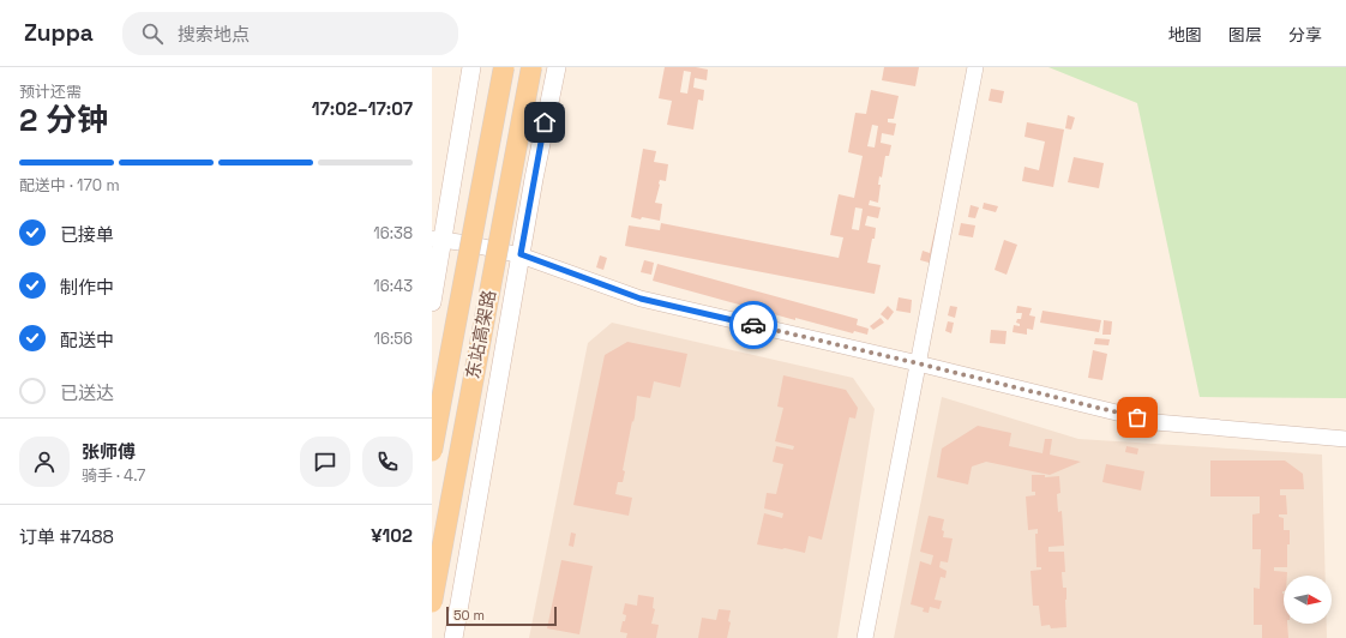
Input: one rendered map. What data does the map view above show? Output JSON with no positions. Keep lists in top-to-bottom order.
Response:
{
  "streets": {
    "main road": ["东站高架路"]
  },
  "scale_bar": "50 m",
  "north": "right",
  "page": {
    "header": "Zuppa",
    "search": "搜索地点",
    "nav": ["地图", "图层", "分享"],
    "heading": ["2 分钟", "预计还需", "17:02–17:07"],
    "panel": [
      "张师傅",
      "骑手 · 4.7",
      "订单 #7488",
      "¥102"
    ],
    "bar": "配送中 · 170 m",
    "list": [
      ["已接单", "16:38"],
      ["制作中", "16:43"],
      ["配送中", "16:56"],
      "已送达"
    ],
    "scale": "50 m"
  }
}
